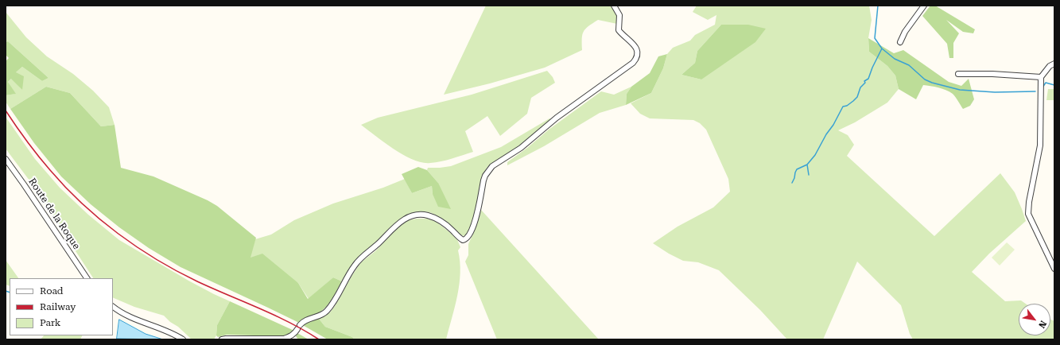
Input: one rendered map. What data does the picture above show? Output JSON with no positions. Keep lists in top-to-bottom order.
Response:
{
  "streets": {
    "street": ["Route de la Roque"]
  },
  "legend": ["Road", "Railway", "Park"],
  "north": "bottom right"
}
